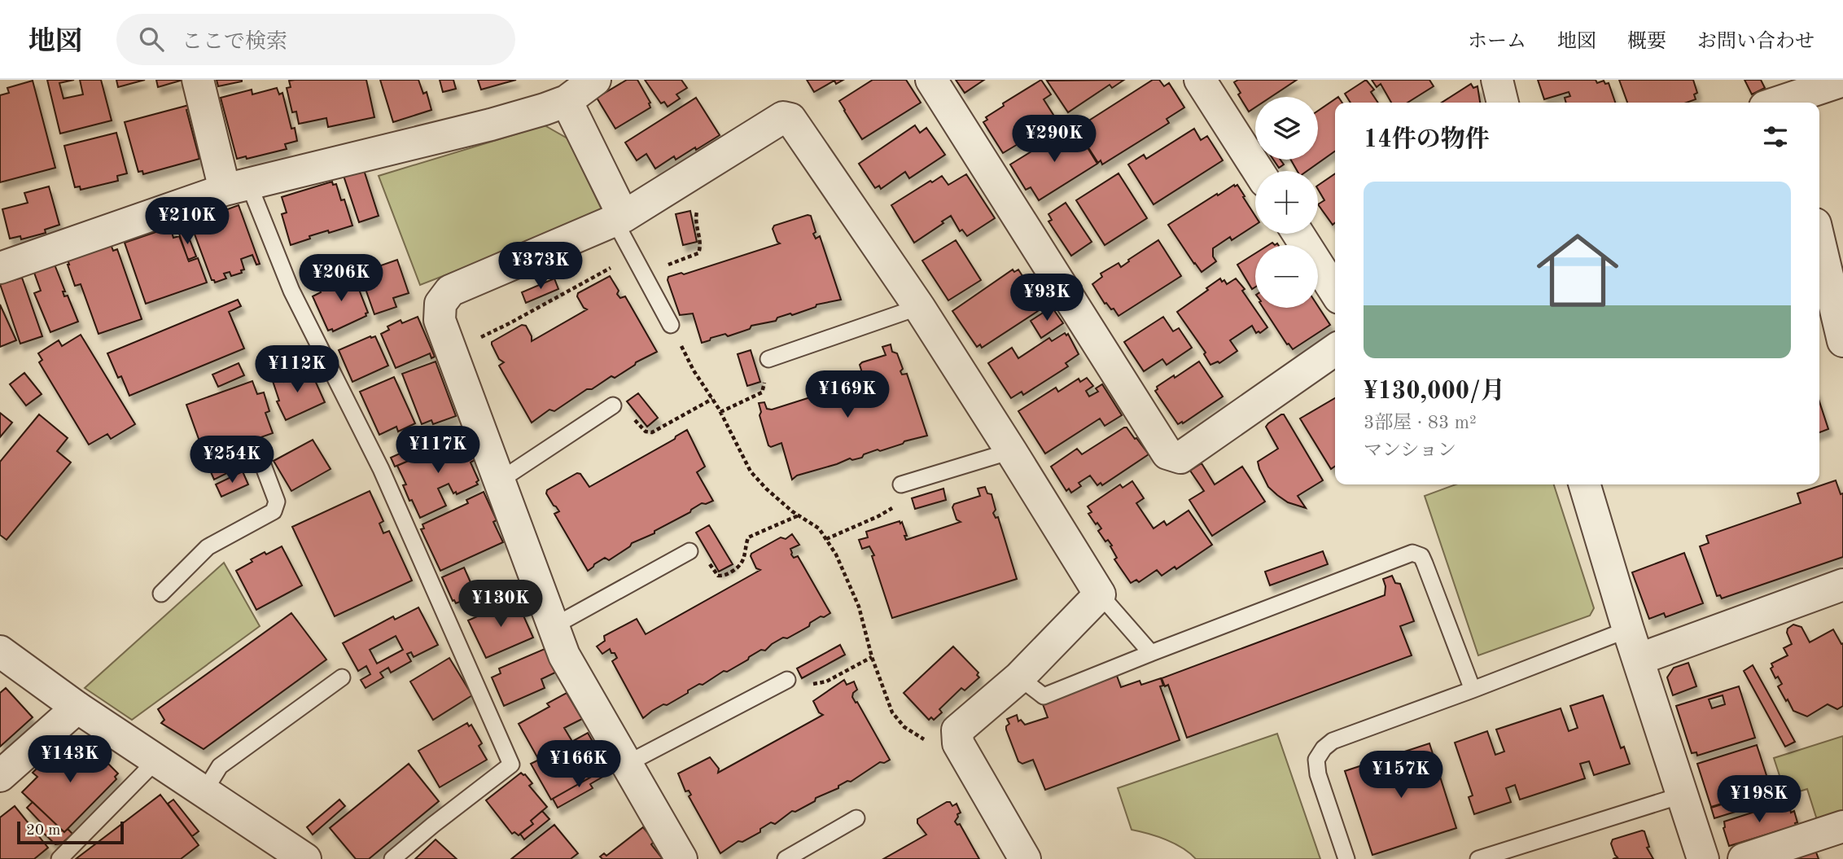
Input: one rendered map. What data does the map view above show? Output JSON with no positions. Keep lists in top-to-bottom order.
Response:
{
  "scale_bar": "20 m",
  "page": {
    "header": "地図",
    "search": "ここで検索",
    "nav": [
      "ホーム",
      "地図",
      "概要",
      "お問い合わせ"
    ],
    "map_buttons": ["+", "−"],
    "heading": "14件の物件",
    "price": [
      "¥290K",
      "¥210K",
      "¥373K",
      "¥206K",
      "¥93K",
      "¥112K",
      "¥169K",
      "¥117K",
      "¥254K",
      "¥130K",
      "¥143K",
      "¥166K",
      "¥157K",
      "¥198K"
    ],
    "list": [
      {
        "name": "¥130,000/月",
        "note": "3部屋 · 83 m² · マンション"
      }
    ],
    "scale": "20 m"
  }
}
